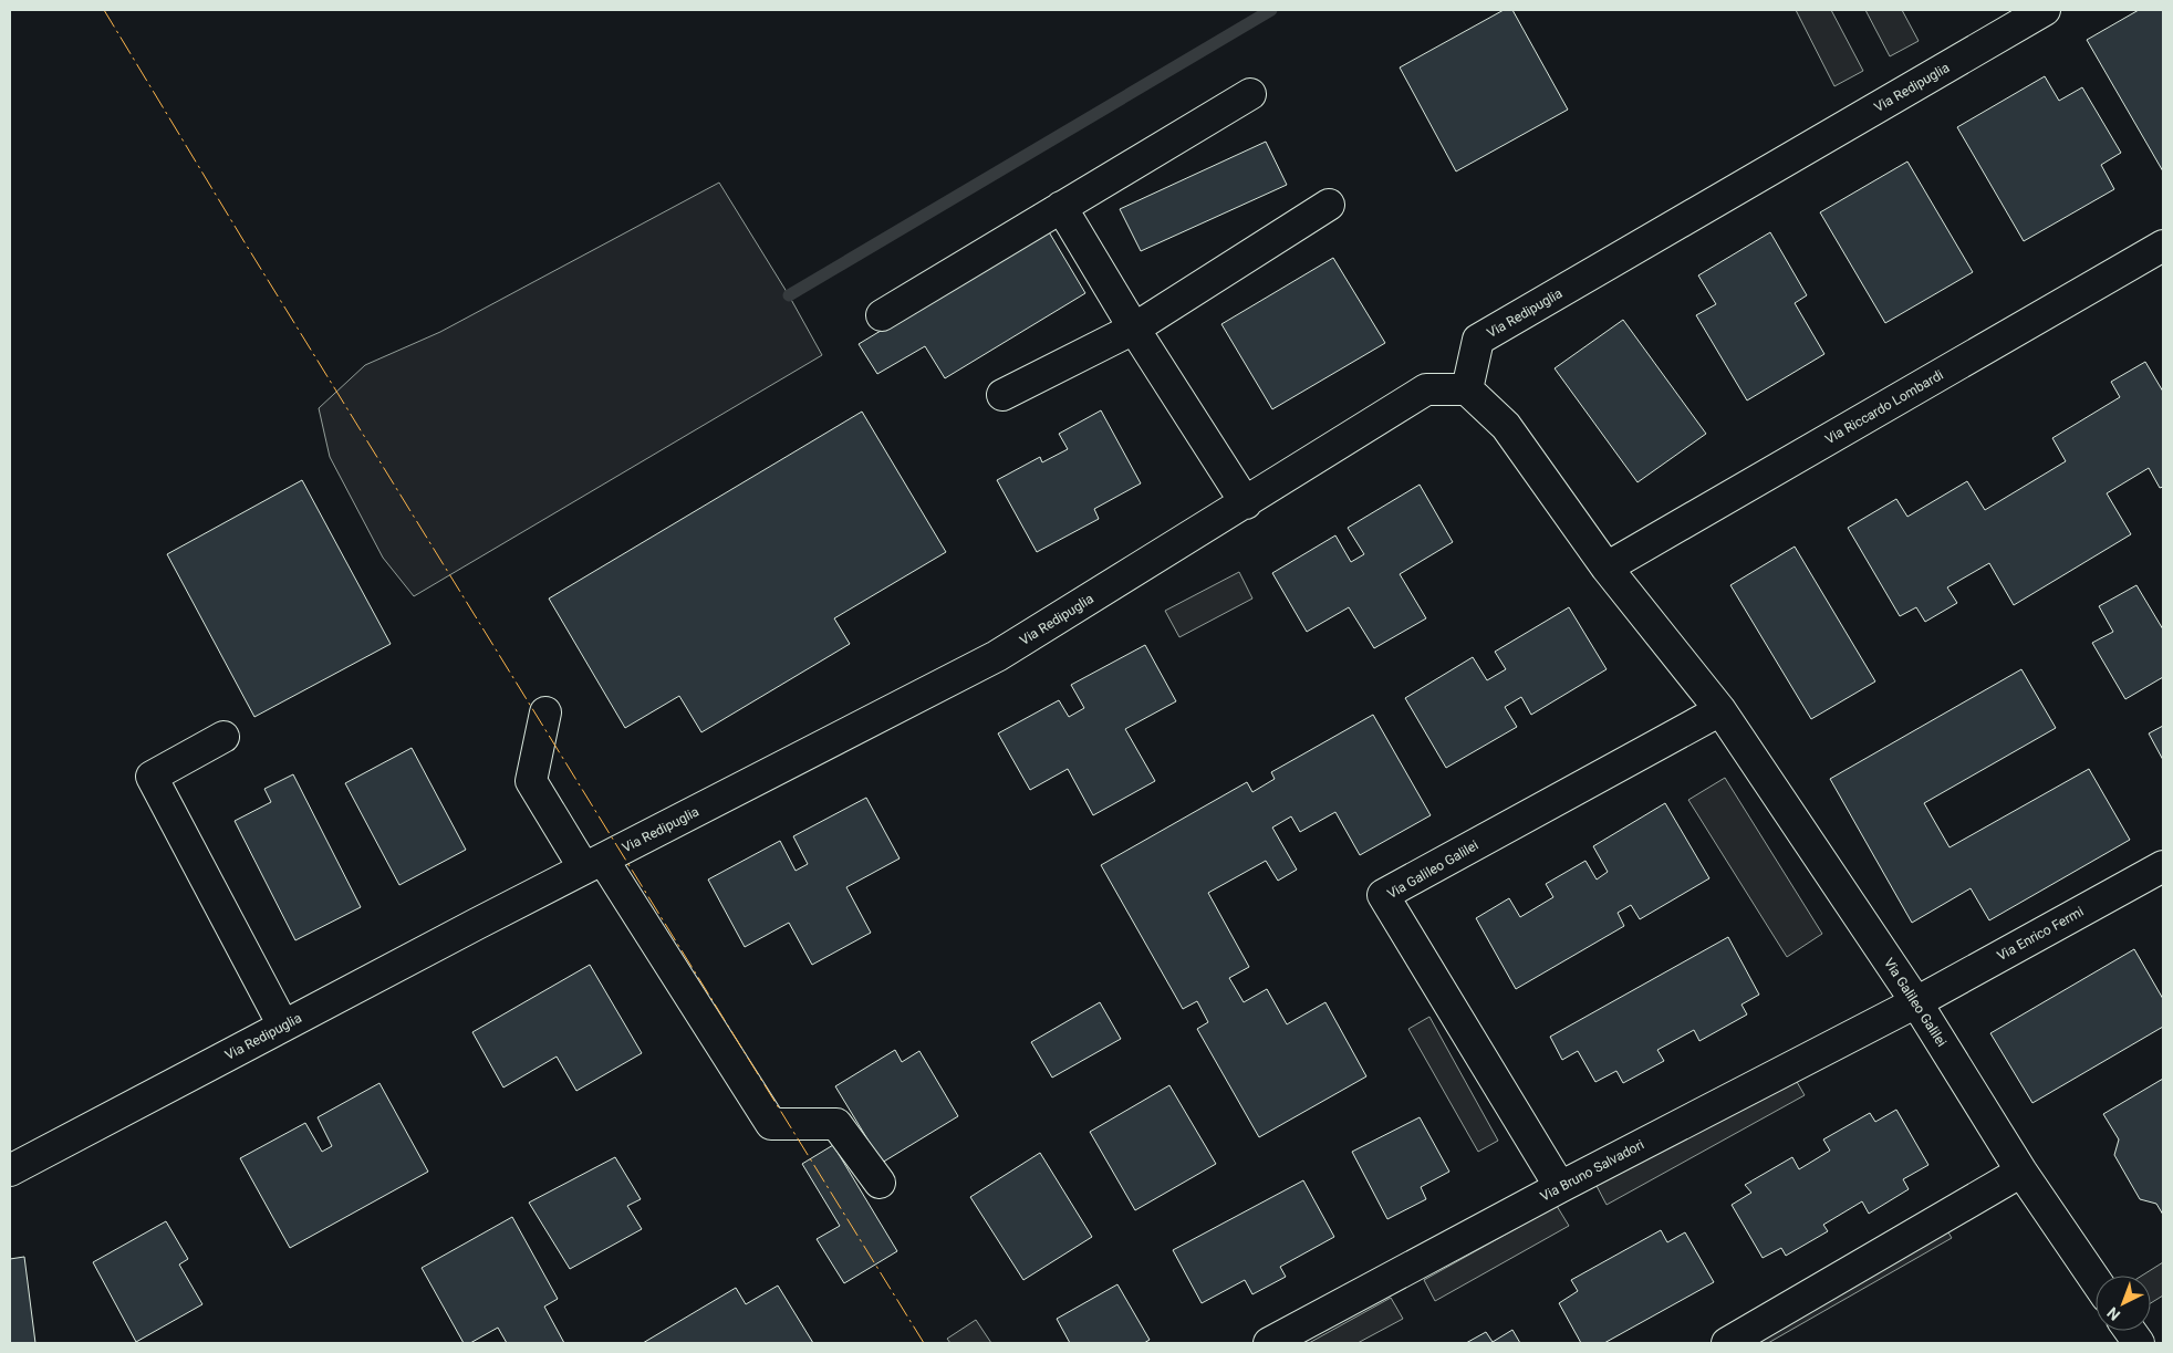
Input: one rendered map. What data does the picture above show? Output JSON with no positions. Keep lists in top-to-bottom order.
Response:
{
  "streets": {
    "street": [
      "Via Redipuglia",
      "Via Riccardo Lombardi",
      "Via Galileo Galilei",
      "Via Enrico Fermi",
      "Via Bruno Salvadori"
    ]
  },
  "crossings": [
    ["Via Redipuglia", "Via Galileo Galilei"],
    ["Via Riccardo Lombardi", "Via Galileo Galilei"],
    ["Via Galileo Galilei", "Via Enrico Fermi"],
    ["Via Galileo Galilei", "Via Bruno Salvadori"],
    ["Via Enrico Fermi", "Via Bruno Salvadori"]
  ],
  "north": "bottom left"
}
